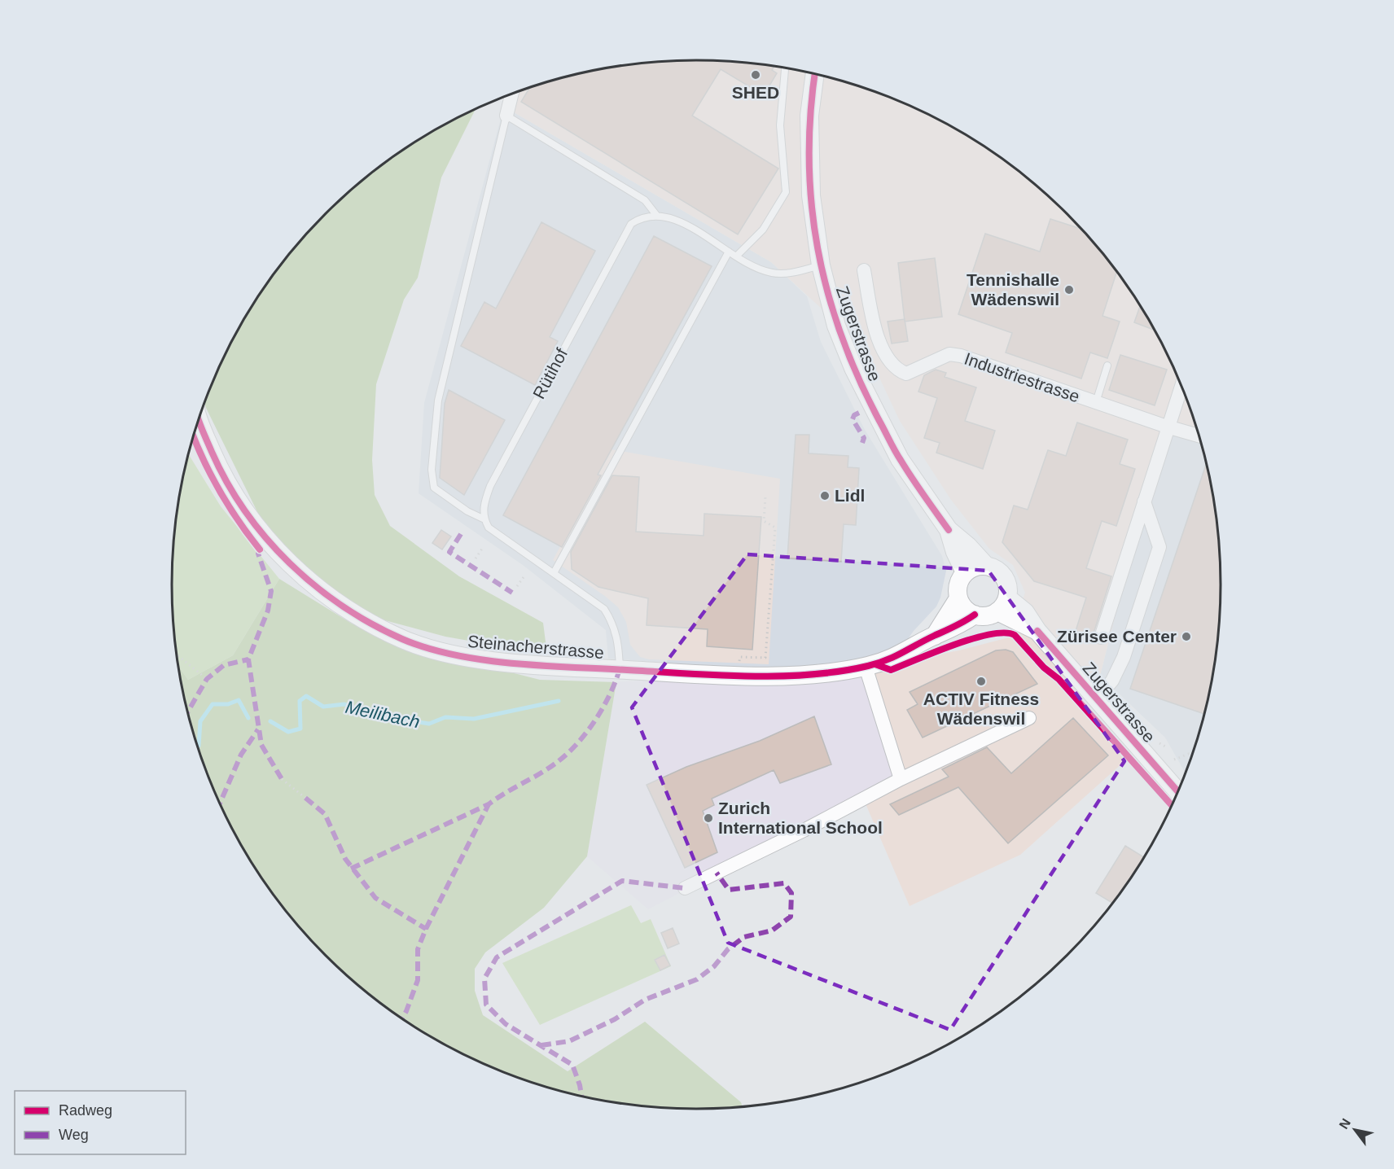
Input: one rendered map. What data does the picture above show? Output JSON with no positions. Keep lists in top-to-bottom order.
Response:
{
  "streets": {
    "main road": ["Zugerstrasse", "Steinacherstrasse"],
    "street": ["Industriestrasse"],
    "lane": ["Rütihof"]
  },
  "crossings": [
    ["Zugerstrasse", "Steinacherstrasse"]
  ],
  "water": ["Meilibach"],
  "places": [
    "SHED",
    "Tennishalle Wädenswil",
    "Lidl",
    "Zürisee Center",
    "ACTIV Fitness Wädenswil",
    "Zurich International School"
  ],
  "legend": ["Radweg", "Weg"],
  "north": "top left"
}
